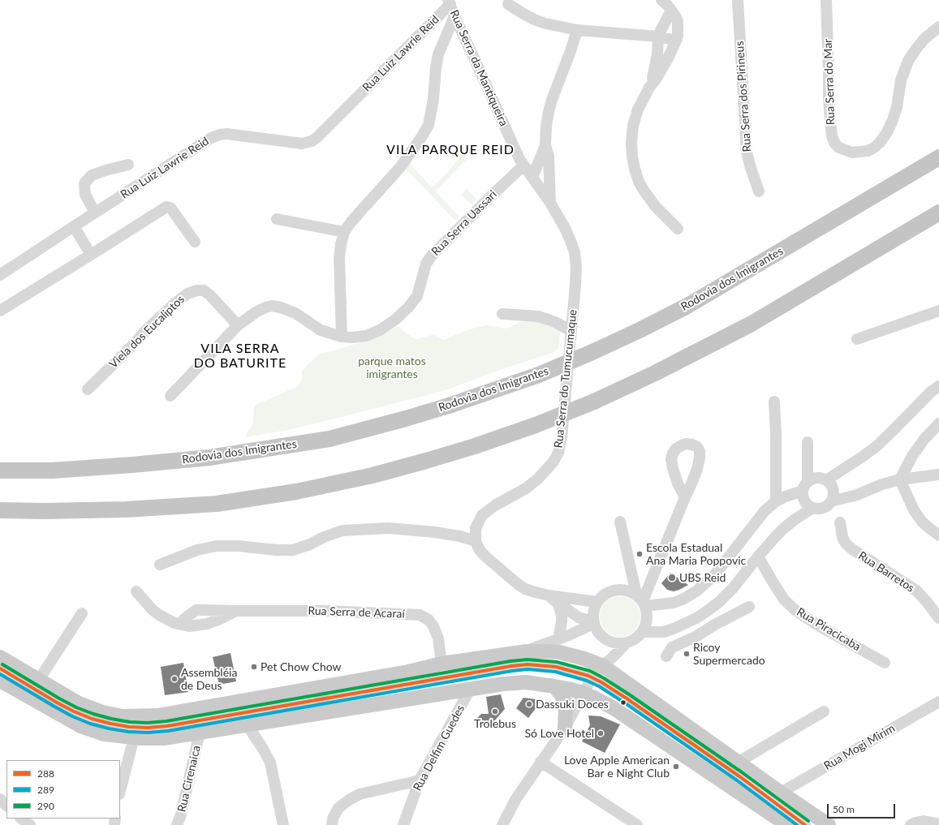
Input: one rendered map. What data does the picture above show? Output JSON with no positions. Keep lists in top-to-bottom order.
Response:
{
  "streets": {
    "highway": ["Rodovia dos Imigrantes"],
    "street": [
      "Rua Luiz Lawrie Reid",
      "Rua Serra da Mantiqueira",
      "Rua Serra do Mar",
      "Rua Serra dos Pirineus",
      "Rua Serra Uassari",
      "Viela dos Eucaliptos",
      "Rua Serra do Tumucumaque",
      "Rua Barretos",
      "Rua Serra de Acaraí",
      "Rua Piracicaba",
      "Rua Mogi Mirim",
      "Rua Delfim Guedes",
      "Rua Cirenaica"
    ]
  },
  "crossings": [
    ["Rua Luiz Lawrie Reid", "Rua Serra da Mantiqueira"],
    ["Rua Serra da Mantiqueira", "Rua Serra Uassari"],
    ["Rua Serra da Mantiqueira", "Rua Serra do Tumucumaque"],
    ["Rua Serra Uassari", "Viela dos Eucaliptos"]
  ],
  "districts": ["VILA PARQUE REID", "VILA SERRA DO BATURITE"],
  "parks": ["parque matos imigrantes"],
  "places": [
    "Escola Estadual Ana Maria Poppovic",
    "UBS Reid",
    "Ricoy Supermercado",
    "Pet Chow Chow",
    "Assembléia de Deus",
    "Dassuki Doces",
    "Trolebus",
    "Só Love Hotel",
    "Love Apple American Bar e Night Club"
  ],
  "lines": ["transit line 290", "transit line 288", "transit line 289"],
  "legend": ["288", "289", "290"],
  "scale_bar": "50 m"
}
